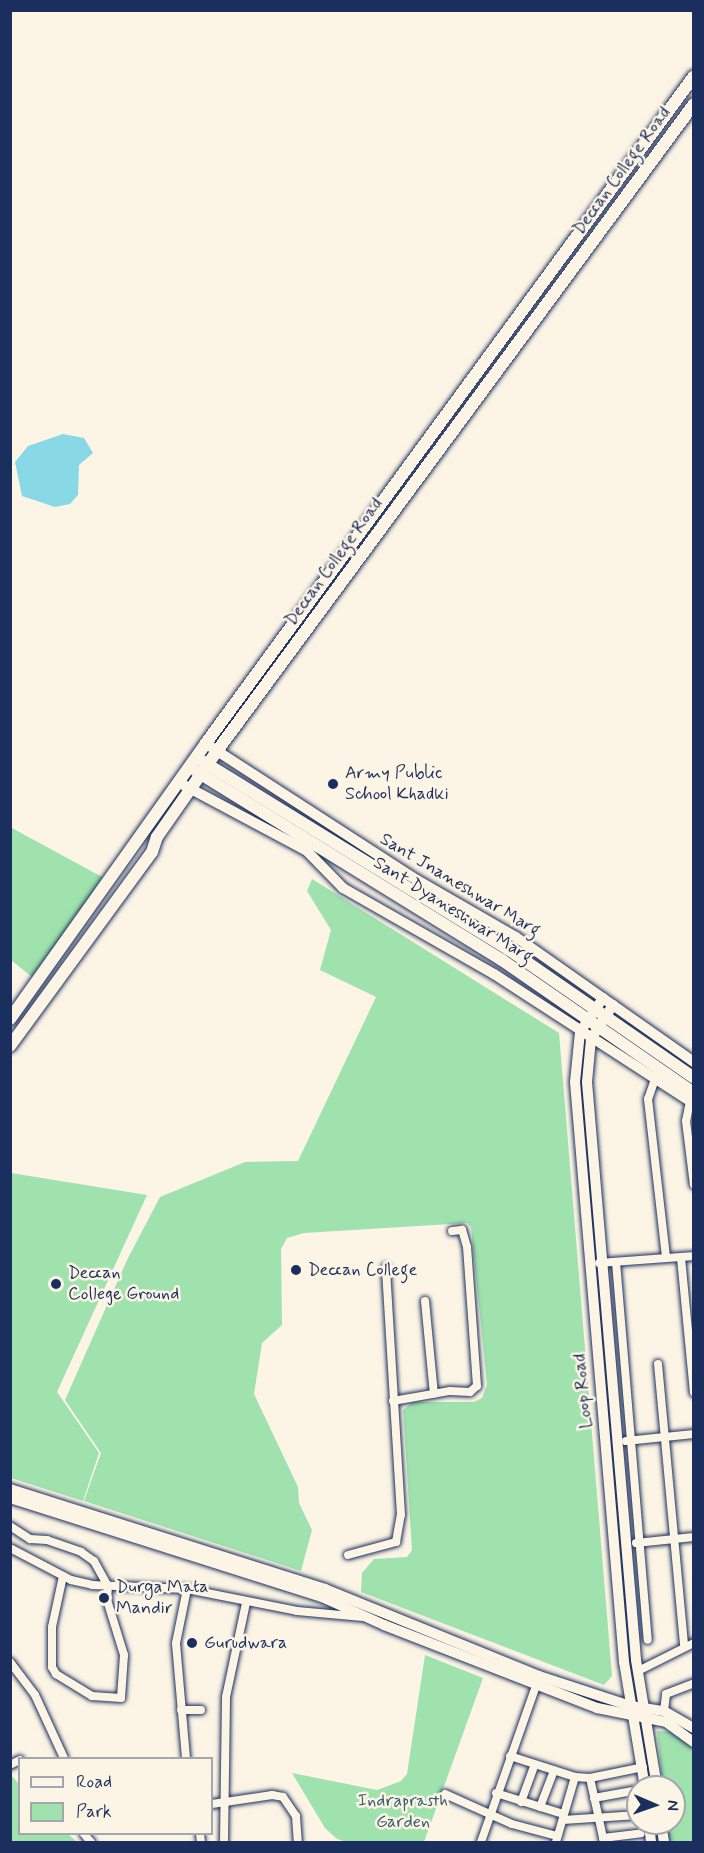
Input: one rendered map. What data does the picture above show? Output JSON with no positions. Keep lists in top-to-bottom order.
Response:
{
  "streets": {
    "main road": ["Deccan College Road", "Sant Dyaneshwar Marg"],
    "street": ["Sant Jnaneshwar Marg", "Loop Road"]
  },
  "crossings": [
    ["Deccan College Road", "Sant Jnaneshwar Marg"],
    ["Deccan College Road", "Sant Dyaneshwar Marg"],
    ["Sant Jnaneshwar Marg", "Loop Road"],
    ["Sant Dyaneshwar Marg", "Loop Road"]
  ],
  "parks": ["Indraprasth Garden"],
  "places": [
    "Army Public School Khadki",
    "Deccan College",
    "Deccan College Ground",
    "Durga Mata Mandir",
    "Gurudwara"
  ],
  "legend": ["Road", "Park"],
  "north": "right"
}
